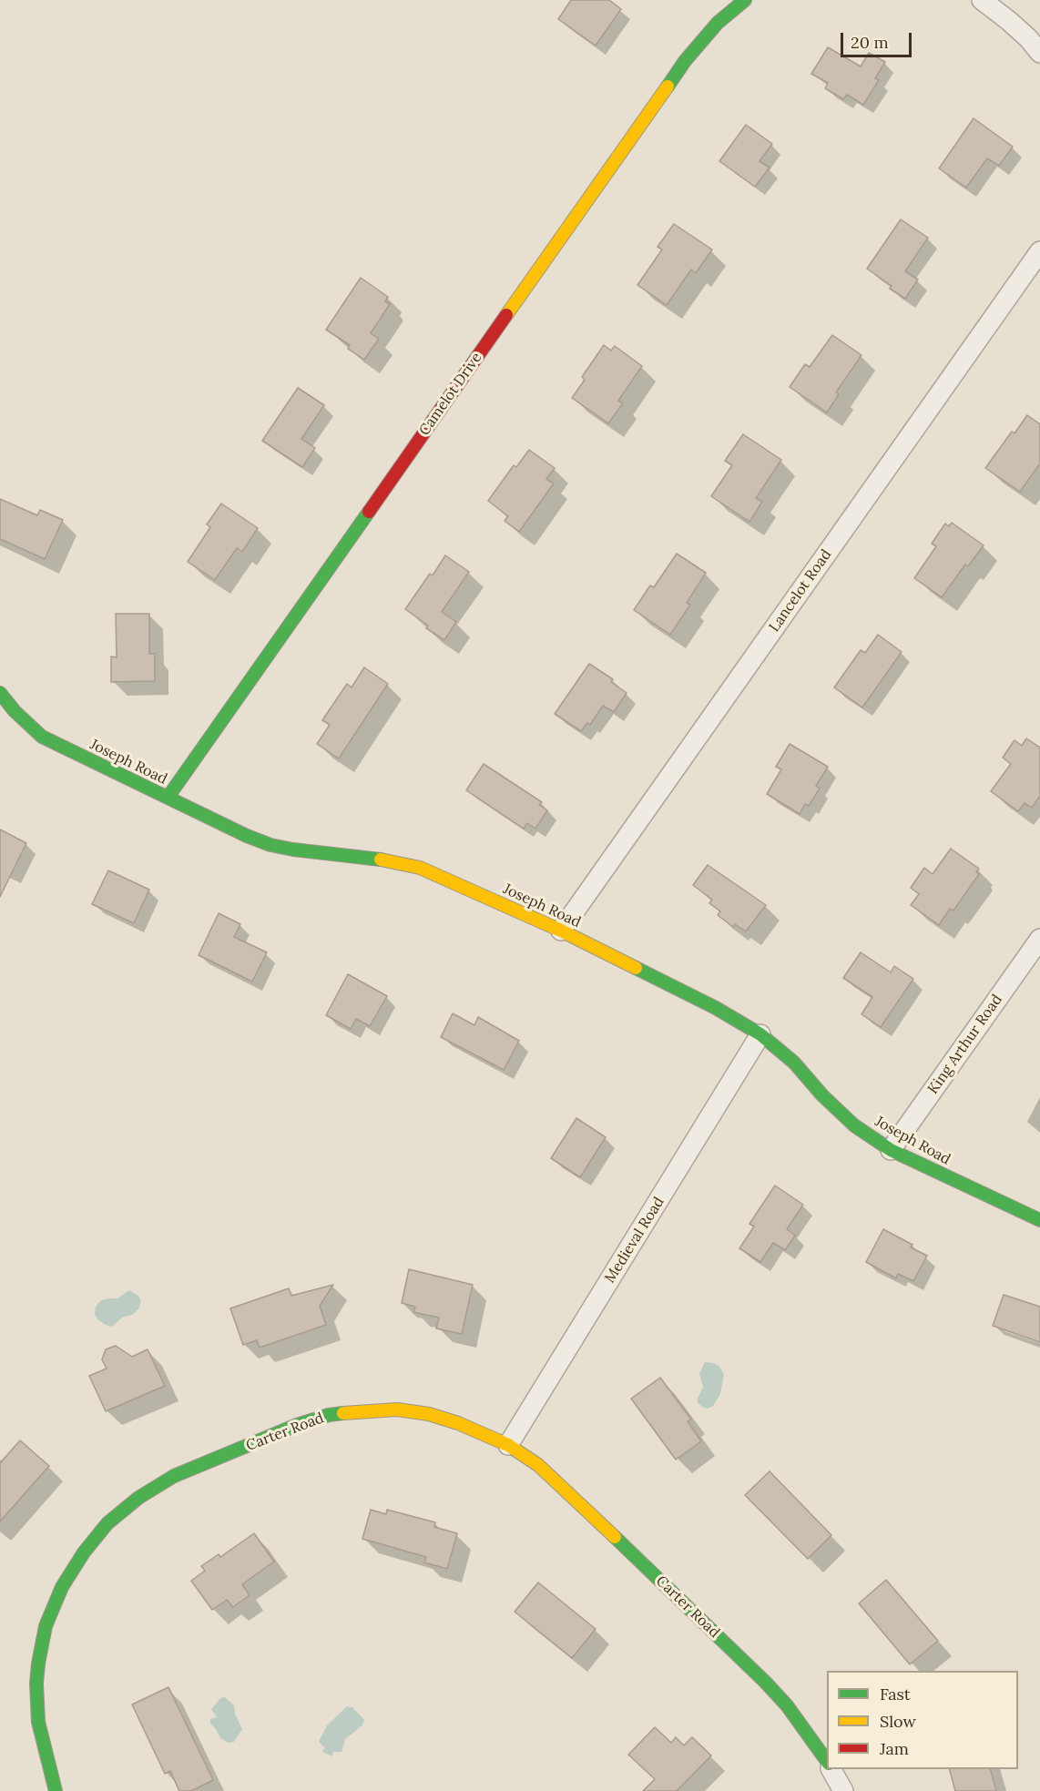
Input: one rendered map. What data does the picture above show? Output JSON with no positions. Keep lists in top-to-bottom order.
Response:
{
  "streets": {
    "street": [
      "Camelot Drive",
      "Lancelot Road",
      "Joseph Road",
      "King Arthur Road",
      "Medieval Road",
      "Carter Road"
    ]
  },
  "crossings": [
    ["Camelot Drive", "Joseph Road"],
    ["Lancelot Road", "Joseph Road"],
    ["Joseph Road", "King Arthur Road"],
    ["Joseph Road", "Medieval Road"],
    ["Medieval Road", "Carter Road"]
  ],
  "legend": ["Fast", "Slow", "Jam"],
  "scale_bar": "20 m"
}
